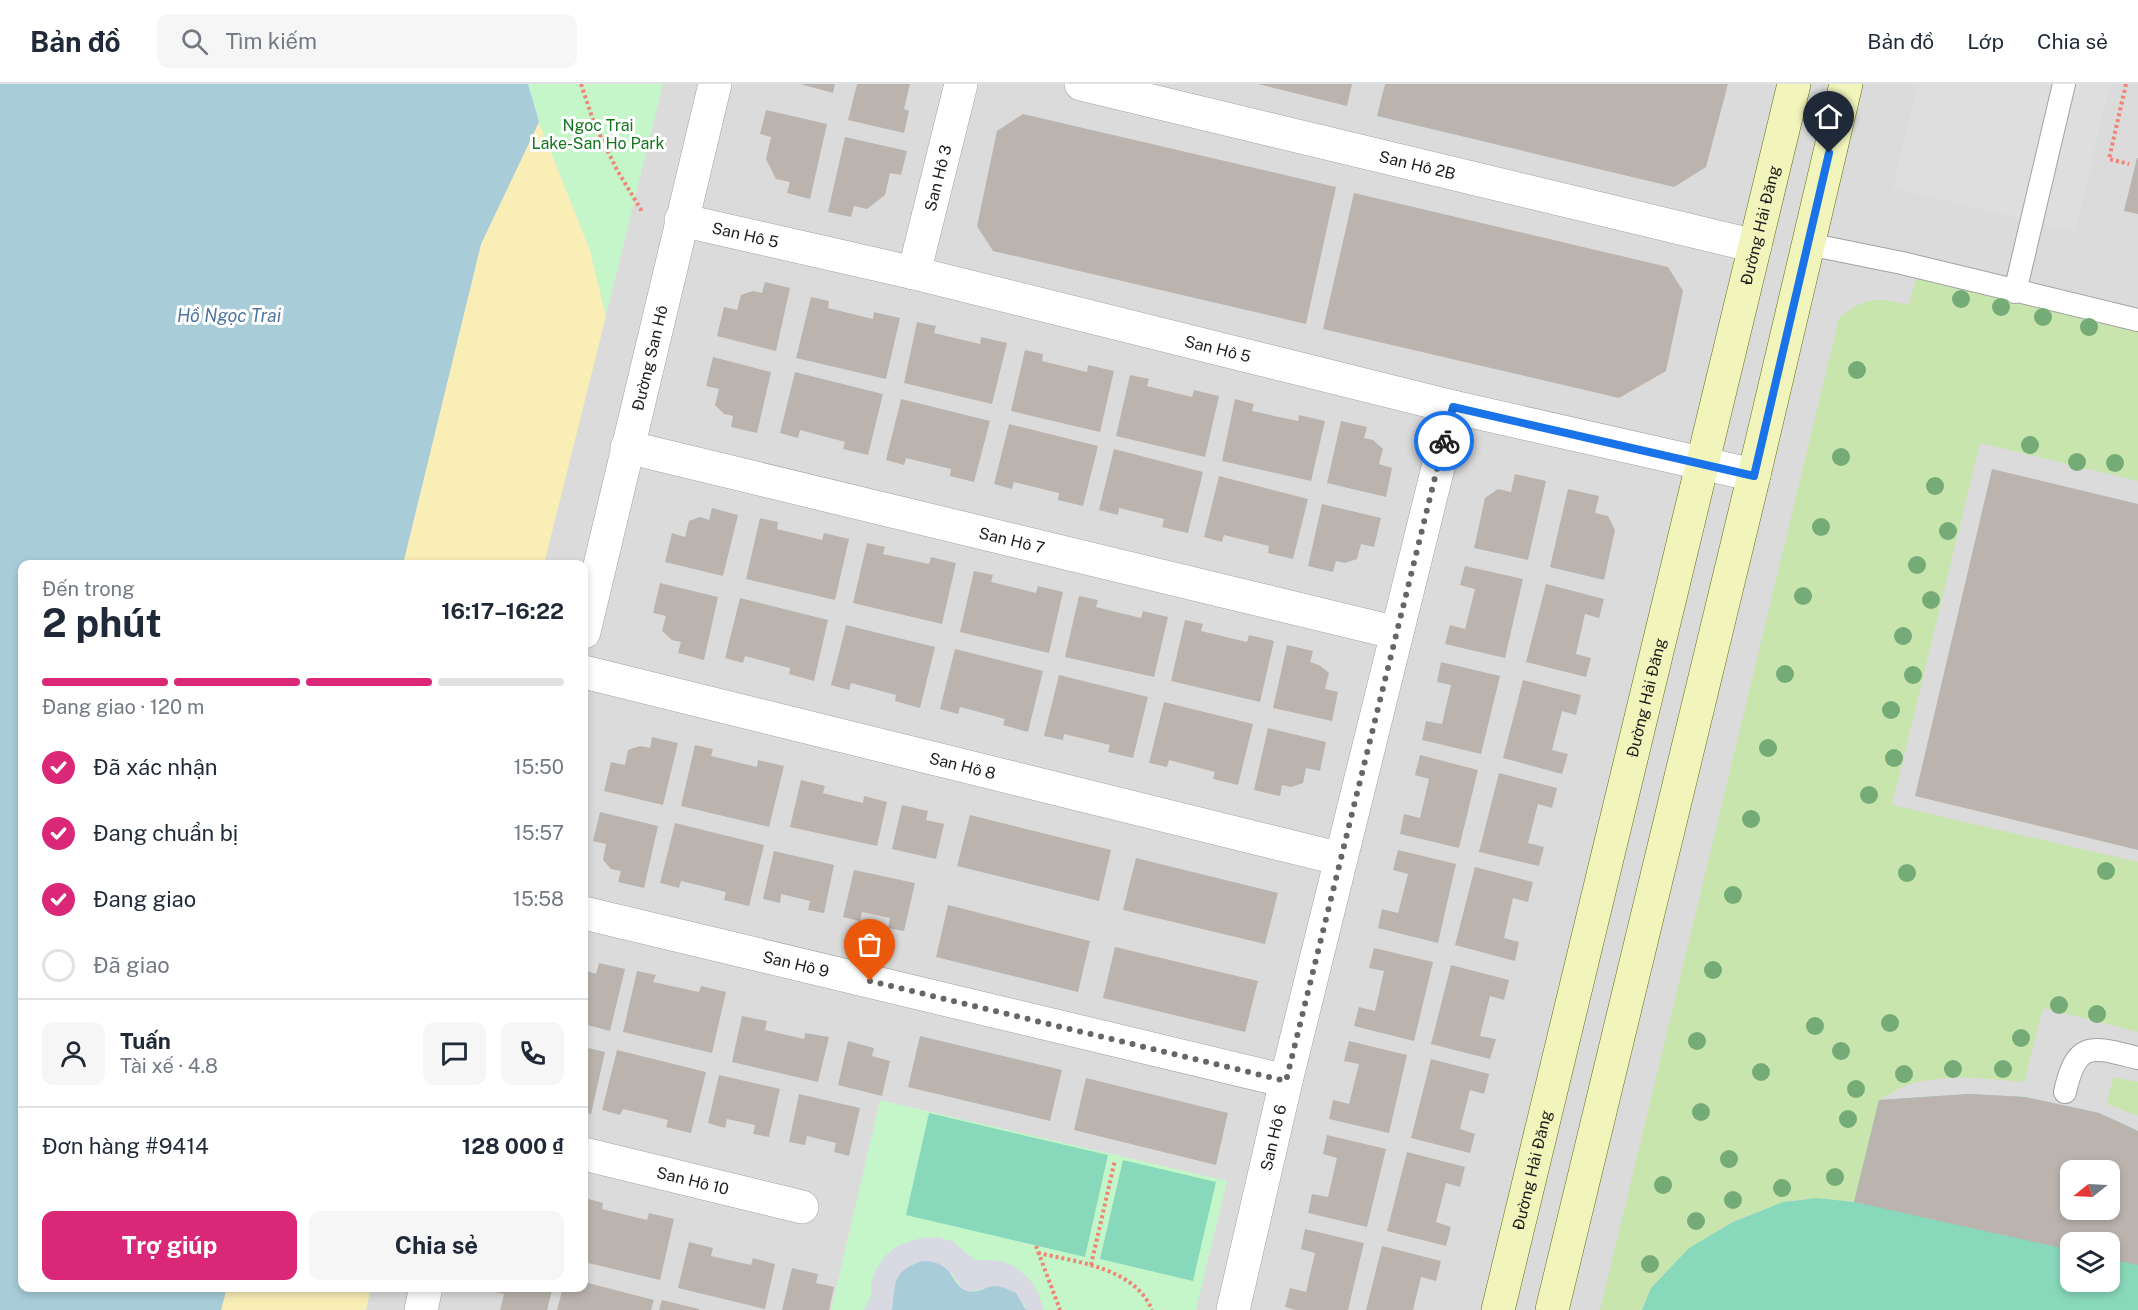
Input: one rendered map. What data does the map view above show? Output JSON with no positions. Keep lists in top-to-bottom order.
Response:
{
  "streets": {
    "street": [
      "San Hô 2B",
      "San Hô 3",
      "Đường Hải Đăng",
      "San Hô 5",
      "Đường San Hô",
      "San Hô 7",
      "San Hô 8",
      "San Hô 9",
      "San Hô 6",
      "San Hô 10"
    ]
  },
  "crossings": [
    ["San Hô 2B", "Đường Hải Đăng"],
    ["San Hô 3", "San Hô 5"],
    ["Đường Hải Đăng", "San Hô 5"],
    ["San Hô 5", "Đường San Hô"],
    ["San Hô 5", "San Hô 6"],
    ["Đường San Hô", "San Hô 7"],
    ["San Hô 7", "San Hô 6"],
    ["San Hô 8", "San Hô 6"],
    ["San Hô 9", "San Hô 6"]
  ],
  "water": ["Hồ Ngọc Trai"],
  "parks": ["Ngoc Trai Lake-San Ho Park"],
  "north": "left",
  "page": {
    "header": "Bản đồ",
    "search": "Tìm kiếm",
    "nav": ["Bản đồ", "Lớp", "Chia sẻ"],
    "heading": ["2 phút", "Đến trong", "16:17–16:22"],
    "panel": [
      "Tuấn",
      "Tài xế · 4.8",
      "Đơn hàng #9414",
      "128 000 ₫"
    ],
    "bar": "Đang giao · 120 m",
    "list": [
      ["Đã xác nhận", "15:50"],
      ["Đang chuẩn bị", "15:57"],
      ["Đang giao", "15:58"],
      "Đã giao"
    ],
    "buttons": ["Trợ giúp", "Chia sẻ"]
  }
}
